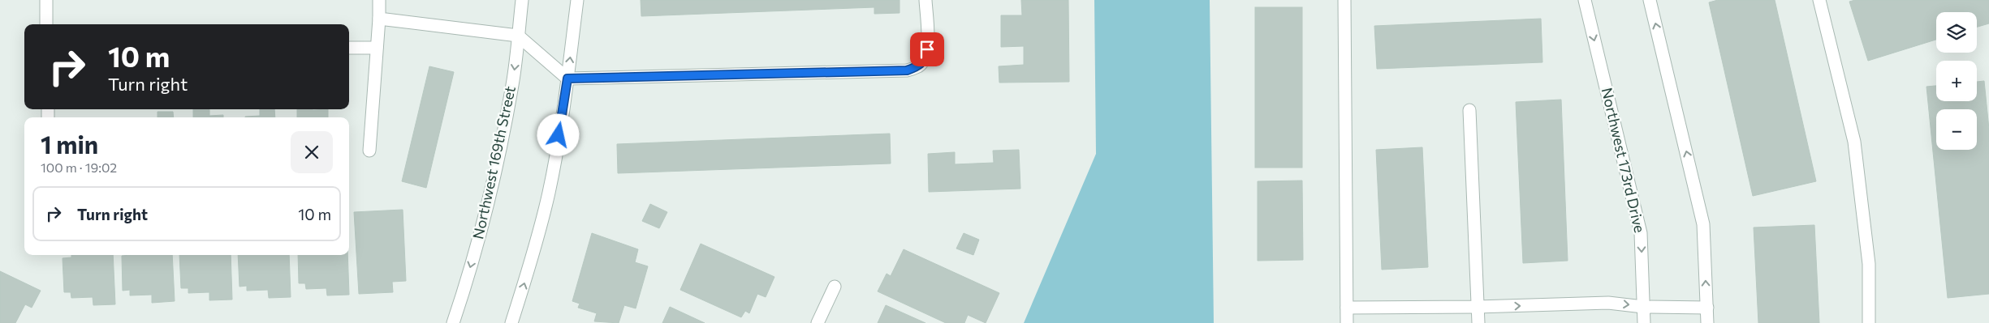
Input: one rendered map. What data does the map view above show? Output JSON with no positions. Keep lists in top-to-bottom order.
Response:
{
  "streets": {
    "street": ["Northwest 173rd Drive", "Northwest 169th Street"]
  },
  "page": {
    "map_buttons": ["+", "−"],
    "turn": ["10 m", "Turn right"],
    "heading": ["1 min", "100 m · 19:02"],
    "list": [
      {
        "name": "Turn right",
        "value": "10 m"
      }
    ]
  }
}
